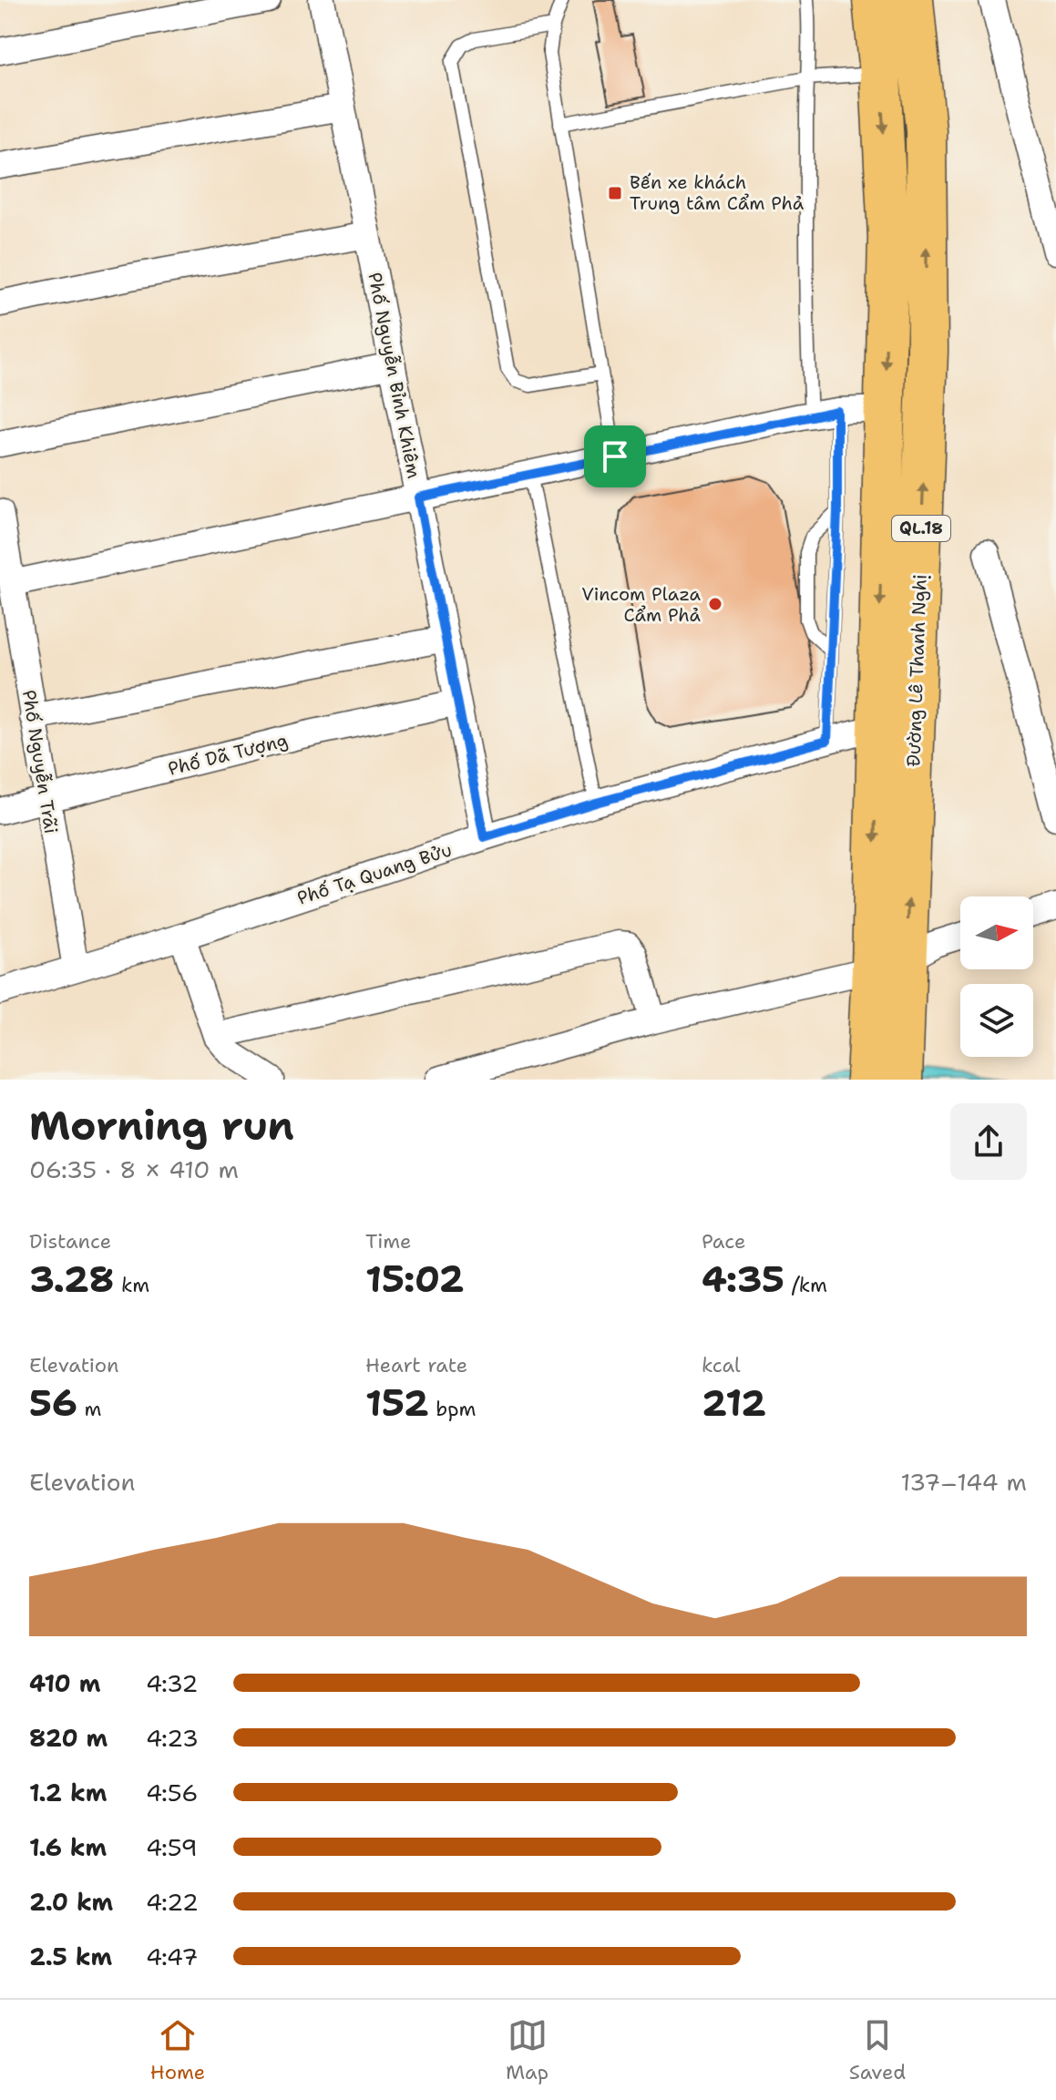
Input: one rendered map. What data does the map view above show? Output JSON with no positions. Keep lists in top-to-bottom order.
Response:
{
  "streets": {
    "highway": ["QL.18", "Đường Lê Thanh Nghị"],
    "street": [
      "Phố Nguyễn Bỉnh Khiêm",
      "Phố Dã Tượng",
      "Phố Nguyễn Trãi",
      "Phố Tạ Quang Bửu"
    ]
  },
  "crossings": [
    ["Phố Nguyễn Bỉnh Khiêm", "Phố Dã Tượng"],
    ["Phố Nguyễn Bỉnh Khiêm", "Phố Tạ Quang Bửu"],
    ["Đường Lê Thanh Nghị", "Phố Tạ Quang Bửu"],
    ["Phố Dã Tượng", "Phố Nguyễn Trãi"],
    ["Phố Nguyễn Trãi", "Phố Tạ Quang Bửu"]
  ],
  "places": {
    "transit": ["Bến xe khách Trung tâm Cẩm Phả"],
    "other": ["Vincom Plaza Cẩm Phả"]
  },
  "north": "right",
  "page": {
    "heading": ["Morning run", "06:35 · 8 × 410 m"],
    "stats": [
      ["Distance", "3.28 km"],
      ["Time", "15:02"],
      ["Pace", "4:35 /km"],
      ["Elevation", "56 m"],
      ["Heart rate", "152 bpm"],
      ["kcal", "212"]
    ],
    "chart": ["Elevation", "137–144 m"],
    "list": [
      {
        "name": "410 m",
        "note": "4:32"
      },
      {
        "name": "820 m",
        "note": "4:23"
      },
      {
        "name": "1.2 km",
        "note": "4:56"
      },
      {
        "name": "1.6 km",
        "note": "4:59"
      },
      {
        "name": "2.0 km",
        "note": "4:22"
      },
      {
        "name": "2.5 km",
        "note": "4:47"
      }
    ],
    "tabs": ["Home", "Map", "Saved"]
  }
}
